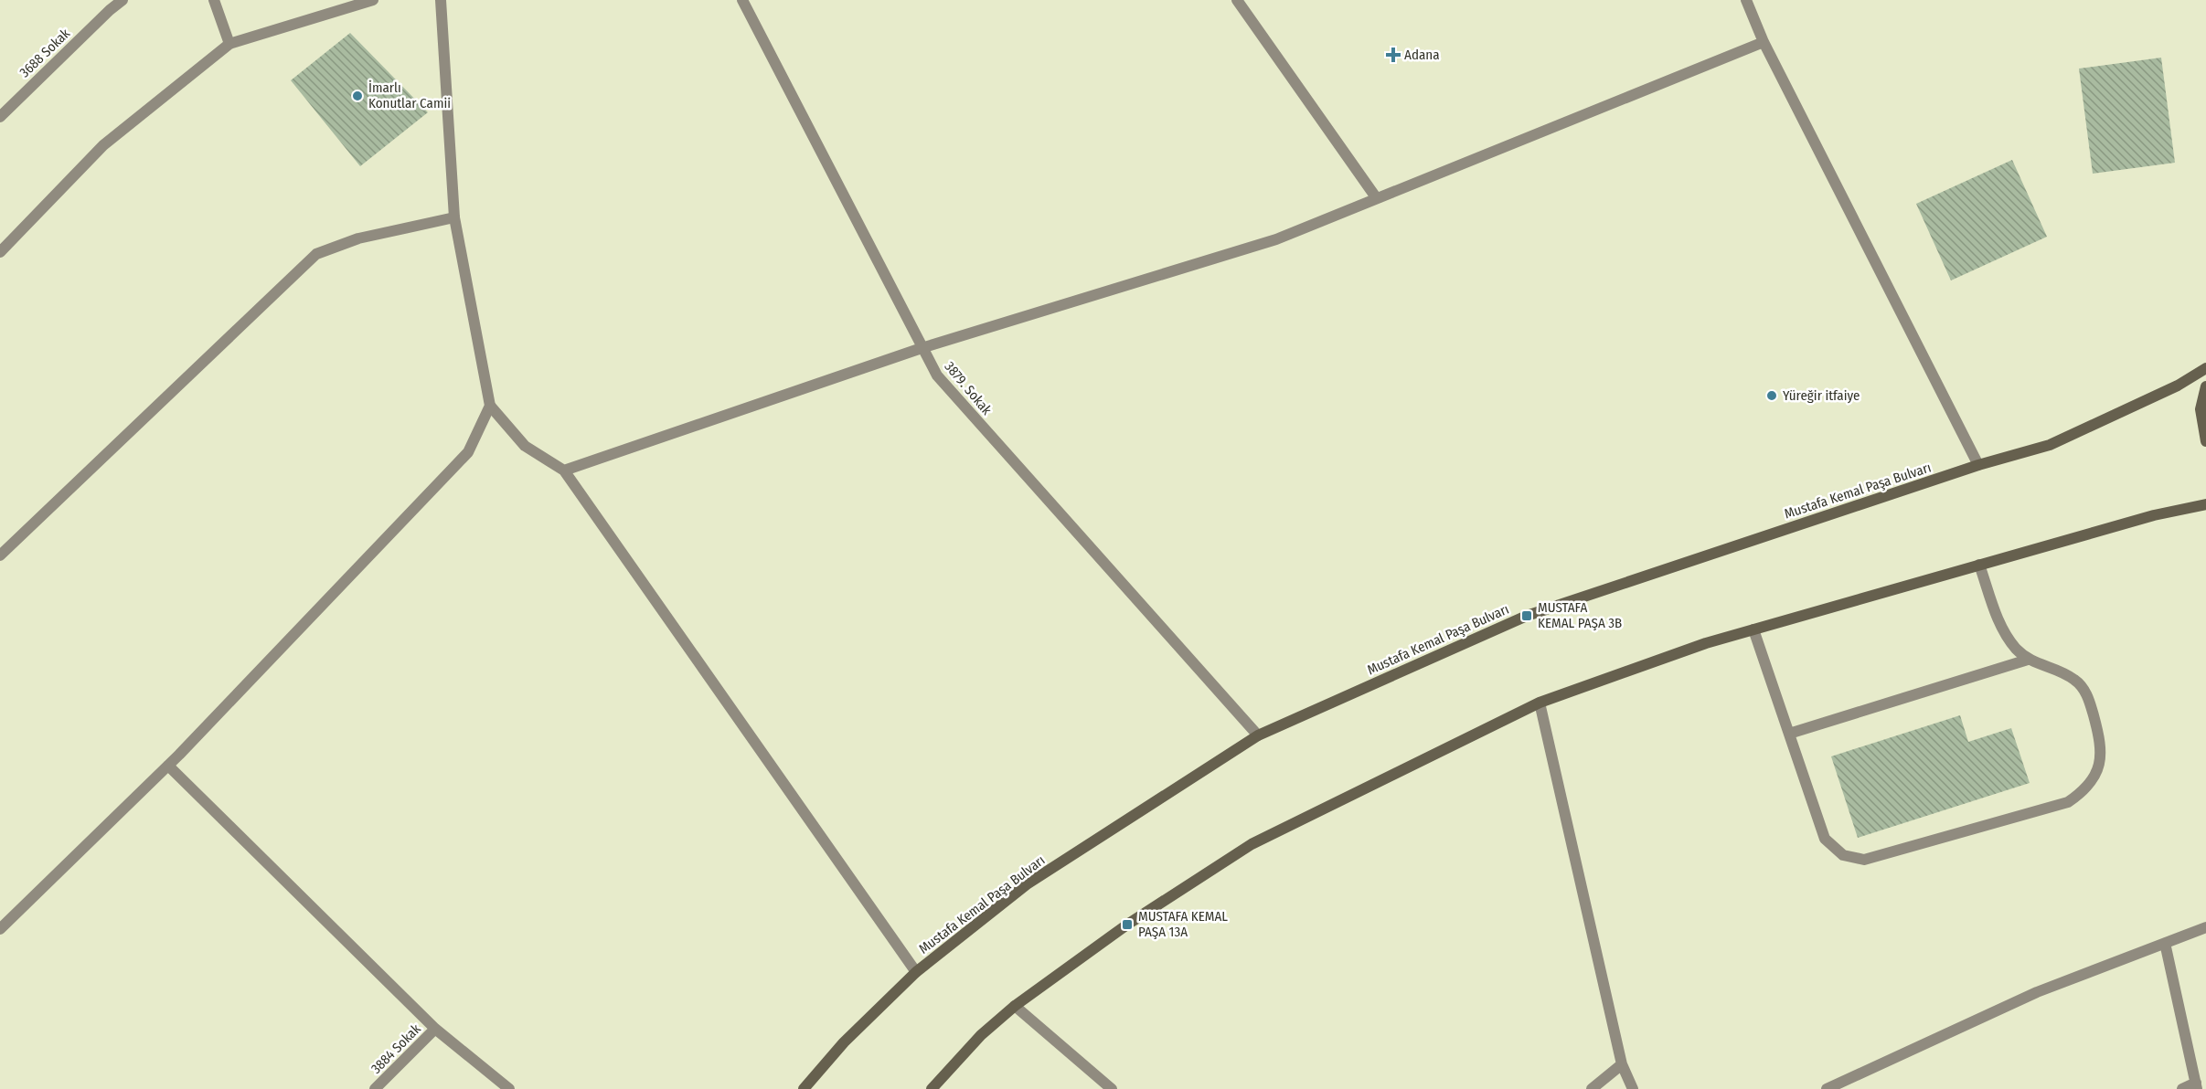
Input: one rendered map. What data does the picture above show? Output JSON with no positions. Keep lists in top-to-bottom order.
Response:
{
  "streets": {
    "main road": ["Mustafa Kemal Paşa Bulvarı"],
    "street": ["3688 Sokak", "3879. Sokak", "3884 Sokak"]
  },
  "crossings": [
    ["3879. Sokak", "Mustafa Kemal Paşa Bulvarı"]
  ],
  "places": {
    "health": ["Adana"],
    "other": ["İmarlı Konutlar Camii", "Yüreğir itfaiye"],
    "transit": ["MUSTAFA KEMAL PAŞA 3B", "MUSTAFA KEMAL PAŞA 13A"]
  }
}
